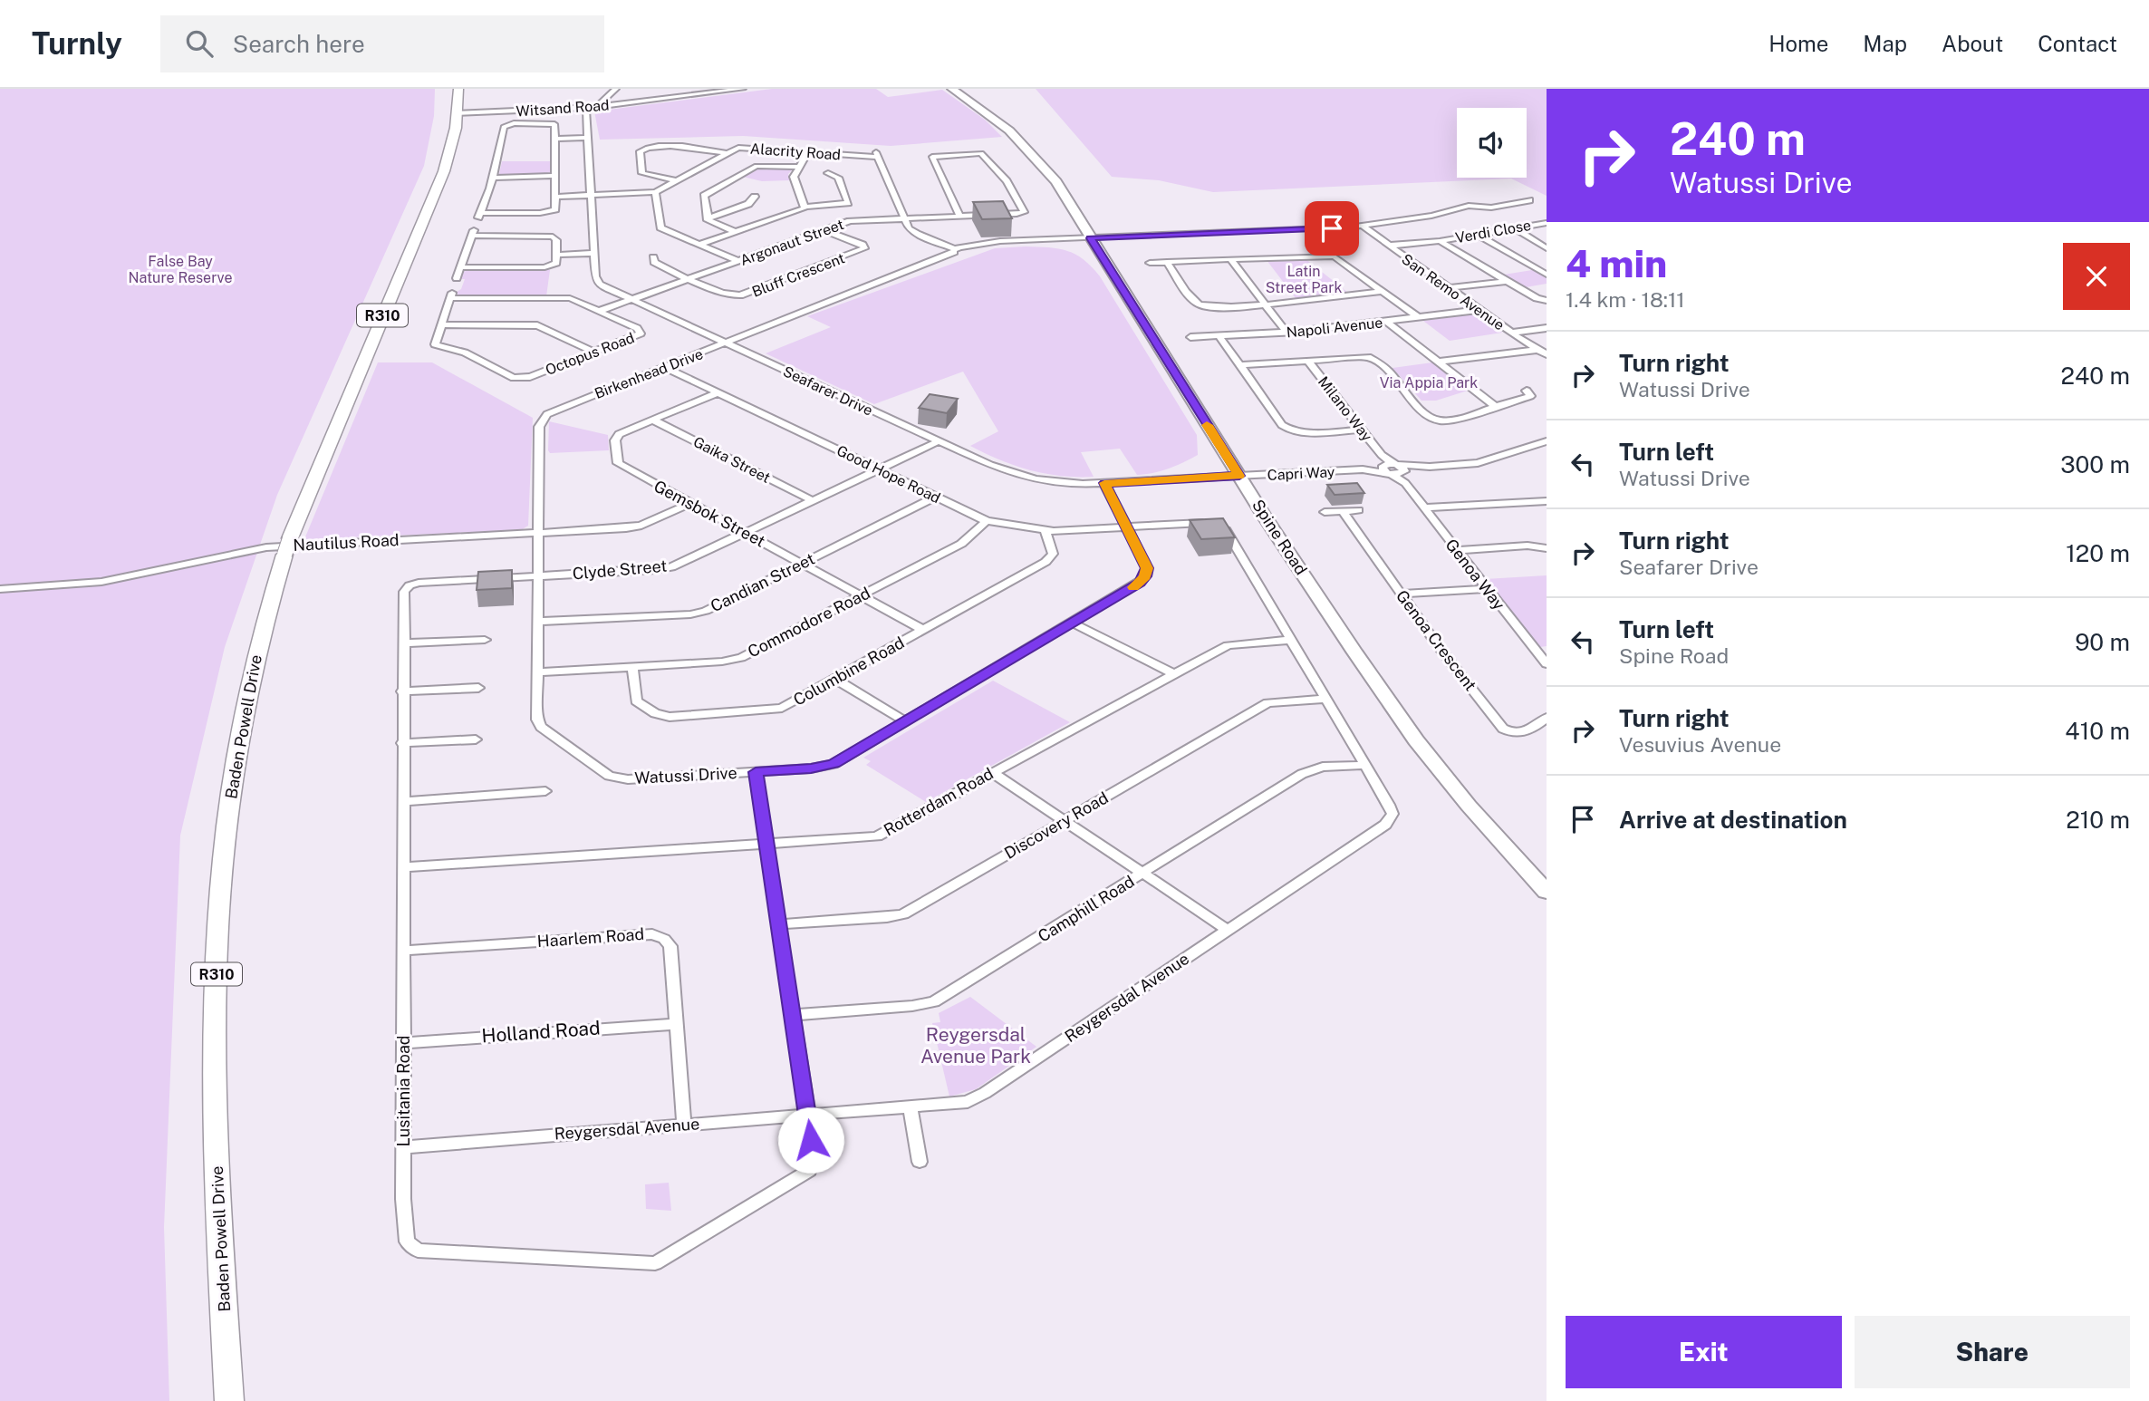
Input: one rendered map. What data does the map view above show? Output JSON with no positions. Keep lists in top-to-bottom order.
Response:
{
  "streets": {
    "main road": ["R310", "Spine Road", "Baden Powell Drive"],
    "street": [
      "Witsand Road",
      "Alacrity Road",
      "Verdi Close",
      "Argonaut Street",
      "Bluff Crescent",
      "San Remo Avenue",
      "Napoli Avenue",
      "Octopus Road",
      "Birkenhead Drive",
      "Seafarer Drive",
      "Milano Way",
      "Gaika Street",
      "Capri Way",
      "Good Hope Road",
      "Gemsbok Street",
      "Nautilus Road",
      "Clyde Street",
      "Genoa Way",
      "Candian Street",
      "Commodore Road",
      "Genoa Crescent",
      "Columbine Road",
      "Watussi Drive",
      "Rotterdam Road",
      "Discovery Road",
      "Camphill Road",
      "Haarlem Road",
      "Reygersdal Avenue",
      "Holland Road",
      "Lusitania Road"
    ]
  },
  "crossings": [
    ["Witsand Road", "Seafarer Drive"],
    ["Witsand Road", "Baden Powell Drive"],
    ["Alacrity Road", "Argonaut Street"],
    ["Verdi Close", "San Remo Avenue"],
    ["Argonaut Street", "Bluff Crescent"],
    ["Argonaut Street", "Octopus Road"],
    ["Argonaut Street", "Seafarer Drive"],
    ["San Remo Avenue", "Napoli Avenue"],
    ["San Remo Avenue", "Birkenhead Drive"],
    ["Birkenhead Drive", "Seafarer Drive"],
    ["Birkenhead Drive", "Good Hope Road"],
    ["Birkenhead Drive", "Spine Road"],
    ["Birkenhead Drive", "Nautilus Road"],
    ["Birkenhead Drive", "Clyde Street"],
    ["Birkenhead Drive", "Watussi Drive"],
    ["Birkenhead Drive", "Lusitania Road"],
    ["Seafarer Drive", "Capri Way"],
    ["Seafarer Drive", "Spine Road"],
    ["Seafarer Drive", "Clyde Street"],
    ["Seafarer Drive", "Watussi Drive"],
    ["Milano Way", "Capri Way"],
    ["Milano Way", "Genoa Way"],
    ["Gaika Street", "Gemsbok Street"],
    ["Gaika Street", "Clyde Street"],
    ["Capri Way", "Spine Road"],
    ["Capri Way", "Genoa Way"],
    ["Good Hope Road", "Gemsbok Street"],
    ["Good Hope Road", "Clyde Street"],
    ["Good Hope Road", "Candian Street"],
    ["Good Hope Road", "Commodore Road"],
    ["Good Hope Road", "Columbine Road"],
    ["Good Hope Road", "Watussi Drive"],
    ["Good Hope Road", "Reygersdal Avenue"],
    ["Gemsbok Street", "Nautilus Road"],
    ["Gemsbok Street", "Clyde Street"],
    ["Gemsbok Street", "Candian Street"],
    ["Gemsbok Street", "Commodore Road"],
    ["Gemsbok Street", "Columbine Road"],
    ["Clyde Street", "Watussi Drive"],
    ["Clyde Street", "Lusitania Road"],
    ["Candian Street", "Watussi Drive"],
    ["Commodore Road", "Columbine Road"],
    ["Commodore Road", "Watussi Drive"],
    ["Watussi Drive", "Reygersdal Avenue"],
    ["Watussi Drive", "Lusitania Road"],
    ["Rotterdam Road", "Reygersdal Avenue"],
    ["Rotterdam Road", "Lusitania Road"],
    ["Discovery Road", "Reygersdal Avenue"],
    ["Discovery Road", "Lusitania Road"],
    ["Camphill Road", "Reygersdal Avenue"],
    ["Camphill Road", "Lusitania Road"],
    ["Haarlem Road", "Reygersdal Avenue"],
    ["Haarlem Road", "Holland Road"],
    ["Haarlem Road", "Lusitania Road"],
    ["Reygersdal Avenue", "Lusitania Road"],
    ["Holland Road", "Lusitania Road"]
  ],
  "parks": [
    "False Bay Nature Reserve",
    "Latin Street Park",
    "Via Appia Park",
    "Reygersdal Avenue Park"
  ],
  "page": {
    "header": "Turnly",
    "search": "Search here",
    "nav": [
      "Home",
      "Map",
      "About",
      "Contact"
    ],
    "turn": ["240 m", "Watussi Drive"],
    "heading": ["4 min", "1.4 km · 18:11"],
    "list": [
      {
        "name": "Turn right",
        "note": "Watussi Drive",
        "value": "240 m"
      },
      {
        "name": "Turn left",
        "note": "Watussi Drive",
        "value": "300 m"
      },
      {
        "name": "Turn right",
        "note": "Seafarer Drive",
        "value": "120 m"
      },
      {
        "name": "Turn left",
        "note": "Spine Road",
        "value": "90 m"
      },
      {
        "name": "Turn right",
        "note": "Vesuvius Avenue",
        "value": "410 m"
      },
      {
        "name": "Arrive at destination",
        "value": "210 m"
      }
    ],
    "buttons": ["Exit", "Share"]
  }
}
